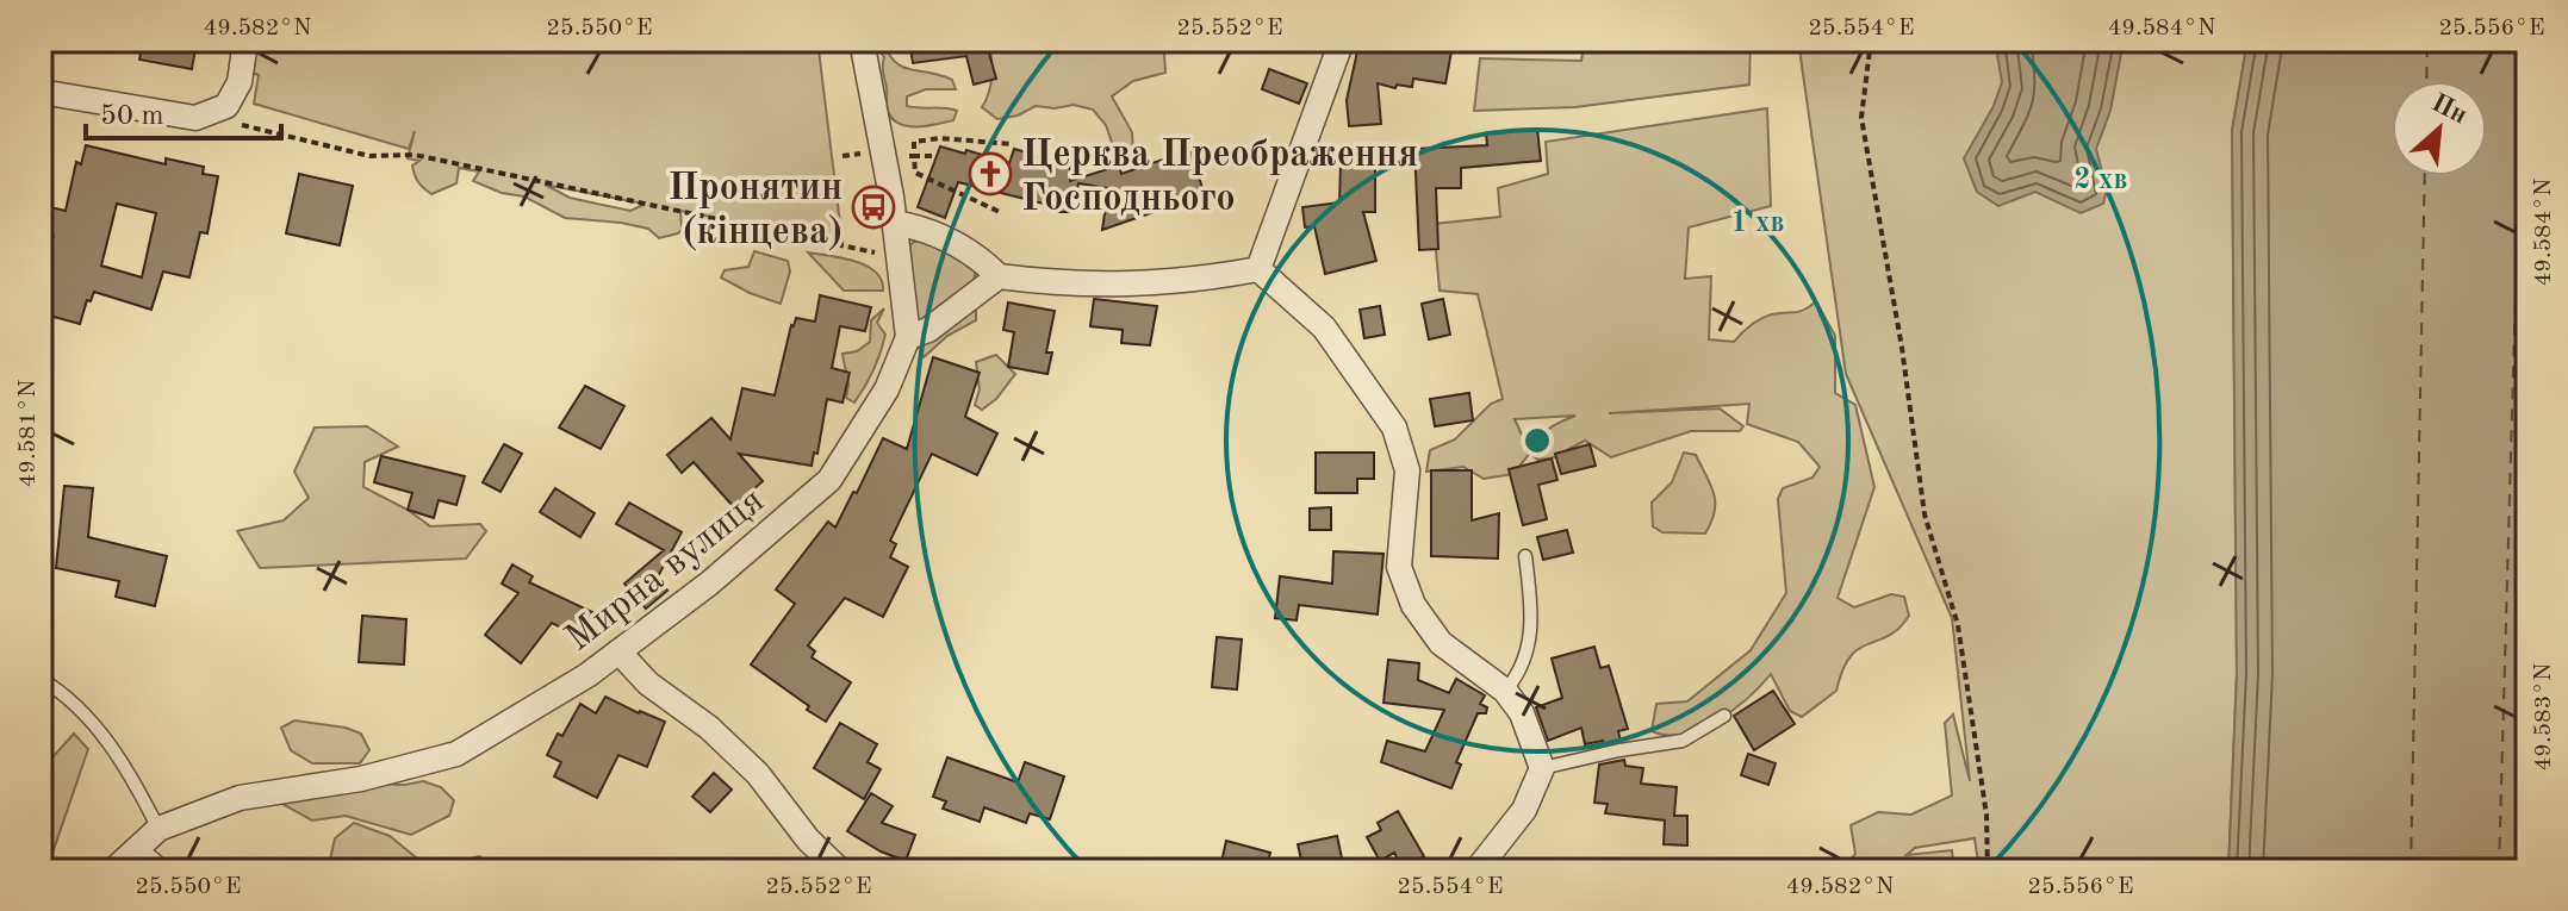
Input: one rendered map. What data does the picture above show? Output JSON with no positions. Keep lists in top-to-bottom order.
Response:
{
  "streets": {
    "street": ["Мирна вулиця"]
  },
  "places": {
    "church": ["Церква Преображення Господнього"],
    "bus stop": ["Пронятин (кінцева)"]
  },
  "scale_bar": "50 m",
  "north": "top right",
  "coordinates": [
    "49.582°N",
    "25.550°E",
    "25.552°E",
    "25.554°E",
    "49.584°N",
    "25.556°E",
    "49.581°N",
    "49.583°N"
  ],
  "rings": ["2 хв", "1 хв"]
}
